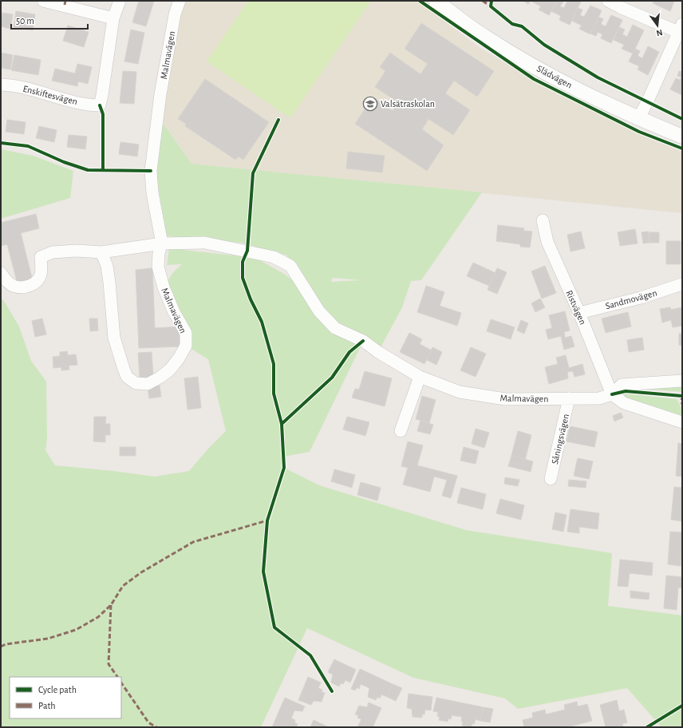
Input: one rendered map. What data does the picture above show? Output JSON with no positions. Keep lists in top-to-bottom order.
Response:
{
  "streets": {
    "street": [
      "Malmavägen",
      "Slädvägen",
      "Enskiftesvägen",
      "Sandmovägen",
      "Ristvägen",
      "Såningsvägen"
    ]
  },
  "crossings": [
    ["Malmavägen", "Ristvägen"],
    ["Malmavägen", "Såningsvägen"],
    ["Sandmovägen", "Ristvägen"]
  ],
  "places": {
    "school or university": ["Valsätraskolan"]
  },
  "legend": ["Cycle path", "Path"],
  "scale_bar": "50 m",
  "north": "bottom"
}
